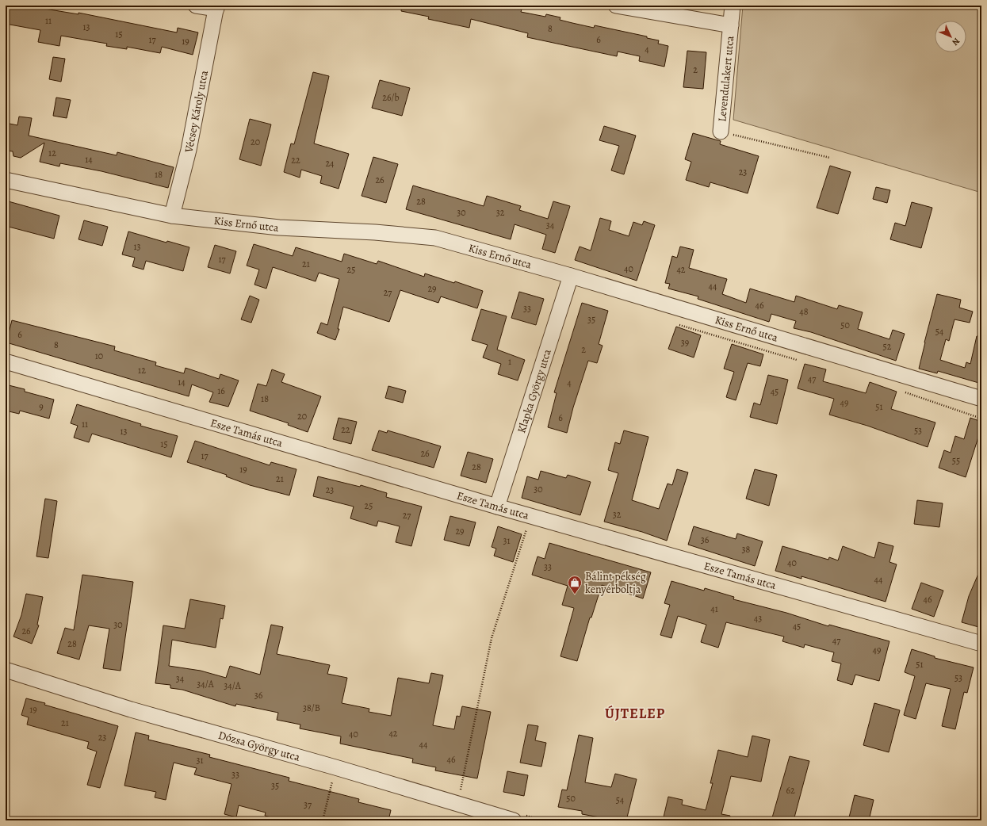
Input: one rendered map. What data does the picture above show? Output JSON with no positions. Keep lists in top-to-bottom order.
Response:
{
  "streets": {
    "street": [
      "Levendulakert utca",
      "Vécsey Károly utca",
      "Kiss Ernő utca",
      "Klapka György utca",
      "Esze Tamás utca",
      "Dózsa György utca"
    ]
  },
  "crossings": [
    ["Vécsey Károly utca", "Kiss Ernő utca"],
    ["Kiss Ernő utca", "Klapka György utca"],
    ["Klapka György utca", "Esze Tamás utca"]
  ],
  "districts": ["ÚJTELEP"],
  "places": {
    "shop": ["Bálint pékség kenyérboltja"]
  },
  "house_numbers": [
    "11",
    "13",
    "8",
    "15",
    "17",
    "6",
    "19",
    "4",
    "2",
    "26/b",
    "20",
    "12",
    "14",
    "22",
    "24",
    "23",
    "18",
    "26",
    "28",
    "30",
    "32",
    "34",
    "13",
    "17",
    "21",
    "40",
    "25",
    "42",
    "44",
    "29",
    "27",
    "46",
    "33",
    "48",
    "35",
    "50",
    "54",
    "6",
    "39",
    "8",
    "52",
    "2",
    "10",
    "1",
    "12",
    "47",
    "14",
    "4",
    "16",
    "45",
    "18",
    "49",
    "9",
    "51",
    "20",
    "6",
    "11",
    "22",
    "53",
    "13",
    "15",
    "26",
    "17",
    "55",
    "28",
    "19",
    "21",
    "30",
    "23",
    "25",
    "32",
    "27",
    "29",
    "36",
    "31",
    "38",
    "40",
    "33",
    "44",
    "46",
    "41",
    "43",
    "30",
    "45",
    "26",
    "47",
    "28",
    "49",
    "51",
    "53",
    "34",
    "34/A",
    "34/A",
    "36",
    "38/B",
    "19",
    "21",
    "42",
    "40",
    "23",
    "44",
    "46",
    "31",
    "33",
    "35",
    "62",
    "50",
    "54",
    "37"
  ],
  "north": "bottom right"
}
